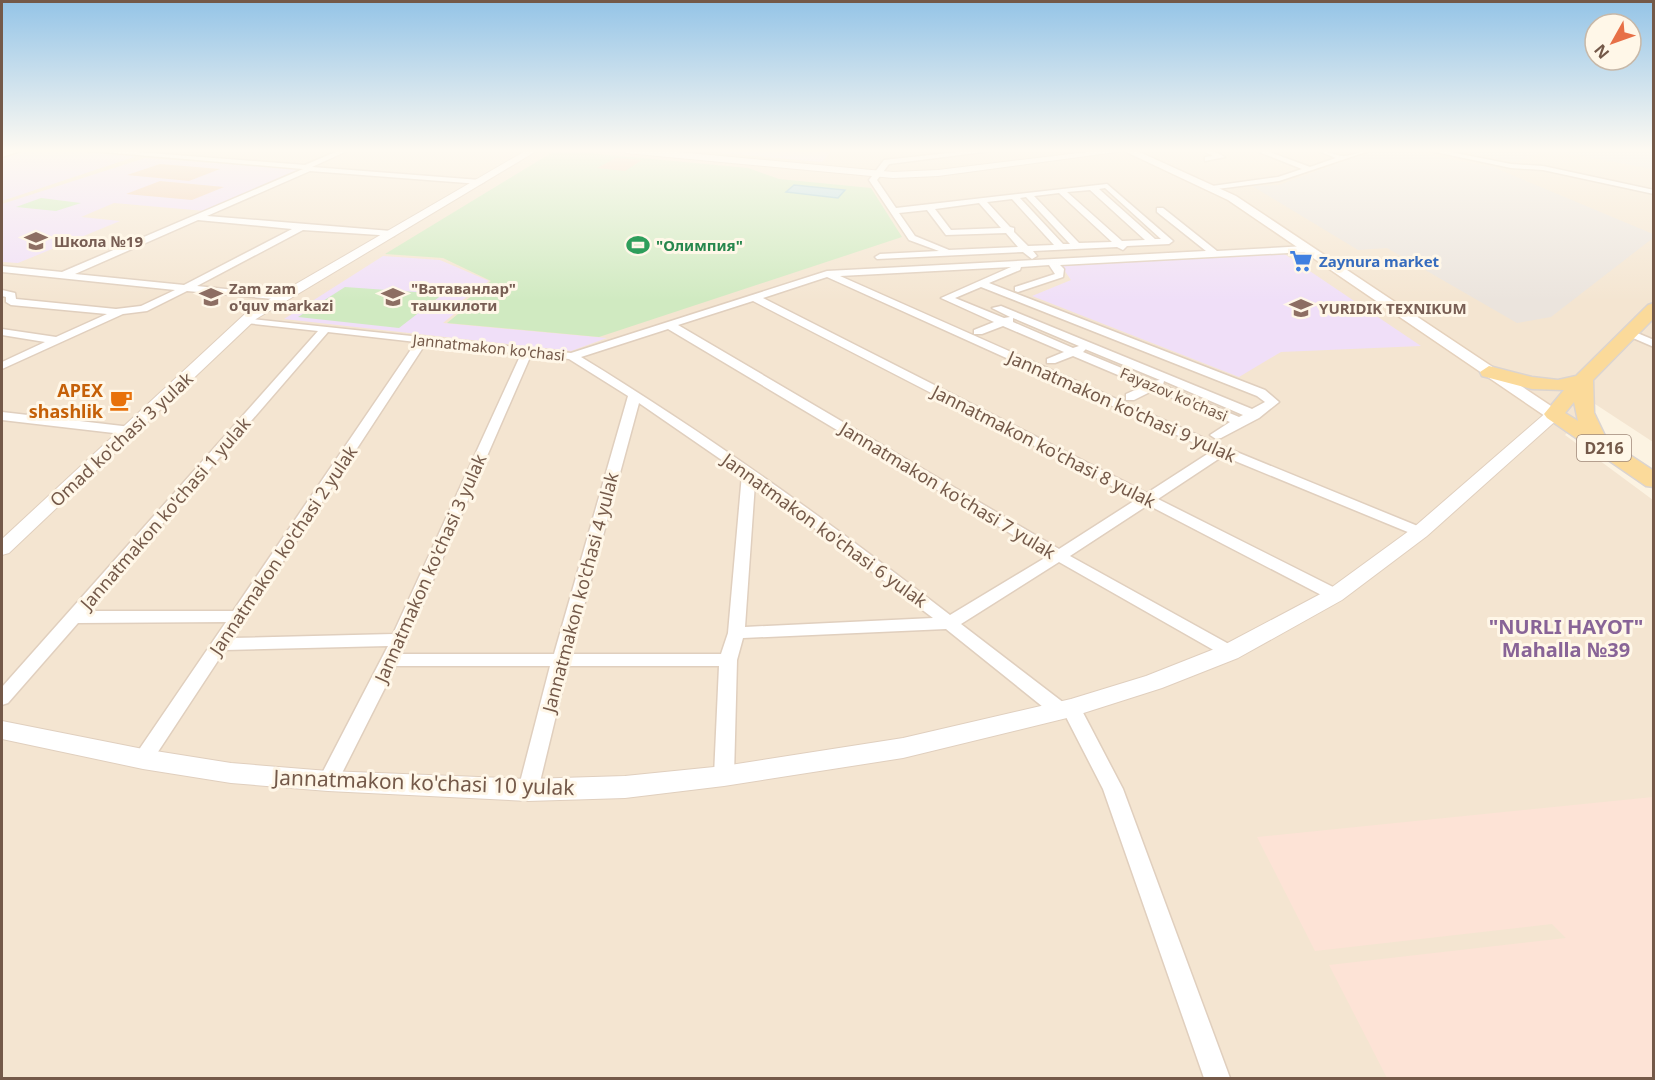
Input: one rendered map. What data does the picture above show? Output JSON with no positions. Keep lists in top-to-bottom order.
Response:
{
  "streets": {
    "main road": ["D216"],
    "street": [
      "Jannatmakon ko'chasi",
      "Fayazov ko'chasi",
      "Jannatmakon ko'chasi 9 yulak",
      "Omad ko'chasi 3 yulak",
      "Jannatmakon ko'chasi 8 yulak",
      "Jannatmakon ko'chasi 7 yulak",
      "Jannatmakon ko'chasi 1 yulak",
      "Jannatmakon ko'chasi 6 yulak",
      "Jannatmakon ko'chasi 2 yulak",
      "Jannatmakon ko'chasi 3 yulak",
      "Jannatmakon ko'chasi 4 yulak",
      "Jannatmakon ko'chasi 10 yulak"
    ]
  },
  "crossings": [
    ["Jannatmakon ko'chasi", "Jannatmakon ko'chasi 9 yulak"],
    ["Jannatmakon ko'chasi", "Omad ko'chasi 3 yulak"],
    ["Jannatmakon ko'chasi", "Jannatmakon ko'chasi 8 yulak"],
    ["Jannatmakon ko'chasi", "Jannatmakon ko'chasi 7 yulak"],
    ["Jannatmakon ko'chasi", "Jannatmakon ko'chasi 1 yulak"],
    ["Jannatmakon ko'chasi", "Jannatmakon ko'chasi 6 yulak"],
    ["Jannatmakon ko'chasi", "Jannatmakon ko'chasi 2 yulak"],
    ["Jannatmakon ko'chasi", "Jannatmakon ko'chasi 3 yulak"],
    ["Jannatmakon ko'chasi 9 yulak", "Jannatmakon ko'chasi 10 yulak"],
    ["Jannatmakon ko'chasi 8 yulak", "Jannatmakon ko'chasi 10 yulak"],
    ["D216", "Jannatmakon ko'chasi 10 yulak"],
    ["Jannatmakon ko'chasi 7 yulak", "Jannatmakon ko'chasi 10 yulak"],
    ["Jannatmakon ko'chasi 6 yulak", "Jannatmakon ko'chasi 4 yulak"],
    ["Jannatmakon ko'chasi 6 yulak", "Jannatmakon ko'chasi 10 yulak"],
    ["Jannatmakon ko'chasi 2 yulak", "Jannatmakon ko'chasi 10 yulak"],
    ["Jannatmakon ko'chasi 3 yulak", "Jannatmakon ko'chasi 10 yulak"],
    ["Jannatmakon ko'chasi 4 yulak", "Jannatmakon ko'chasi 10 yulak"]
  ],
  "districts": ["\"NURLI HAYOT\" Mahalla №39"],
  "places": {
    "school or university": [
      "Школа №19",
      "Zam zam o'quv markazi",
      "\"Ватаванлар\" ташкилоти",
      "YURIDIK TEXNIKUM"
    ],
    "sports": ["\"Олимпия\""],
    "supermarket": ["Zaynura market"],
    "cafe": ["APEX shashlik"]
  },
  "north": "bottom left"
}
